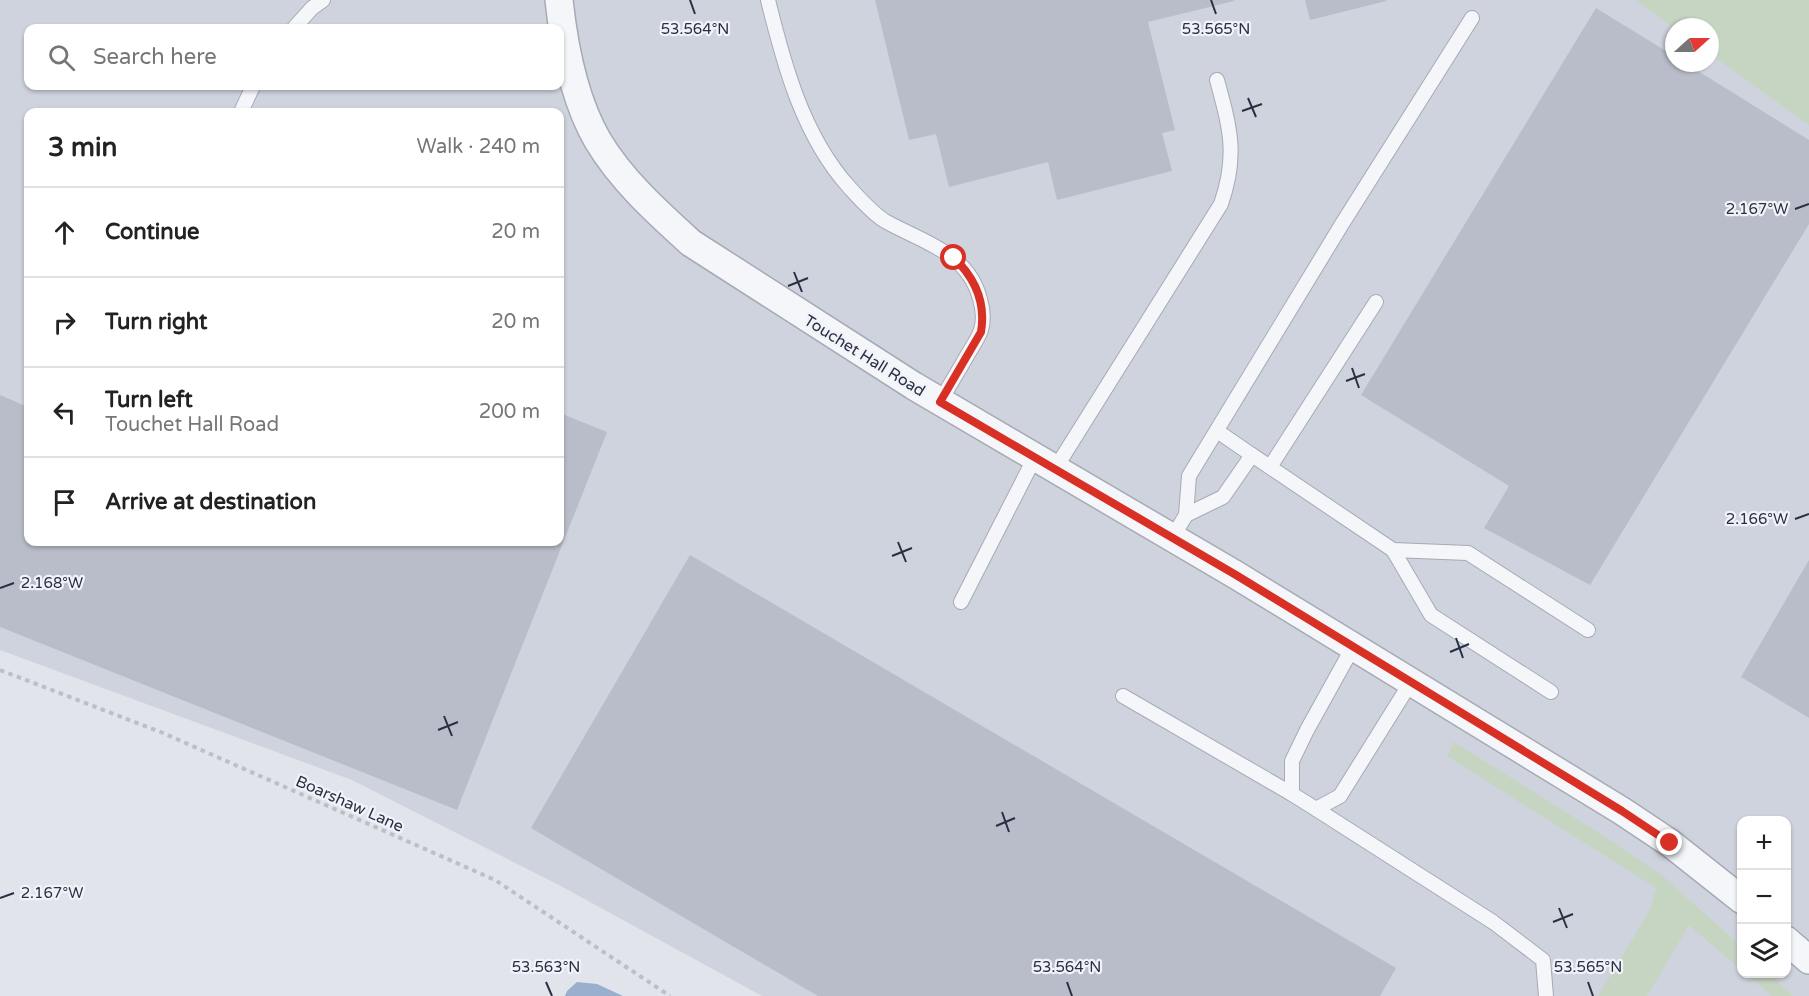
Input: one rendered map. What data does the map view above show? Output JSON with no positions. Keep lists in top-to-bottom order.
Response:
{
  "streets": {
    "street": ["Touchet Hall Road"],
    "path": ["Boarshaw Lane"]
  },
  "north": "right",
  "page": {
    "search": "Search here",
    "heading": ["3 min", "Walk · 240 m"],
    "list": [
      ["Continue", "20 m"],
      ["Turn right", "20 m"],
      ["Turn left", "Touchet Hall Road", "200 m"],
      "Arrive at destination"
    ],
    "map_buttons": ["+", "−"]
  },
  "coordinates": [
    "53.564°N",
    "53.565°N",
    "2.167°W",
    "2.166°W",
    "2.168°W",
    "53.563°N"
  ]
}
